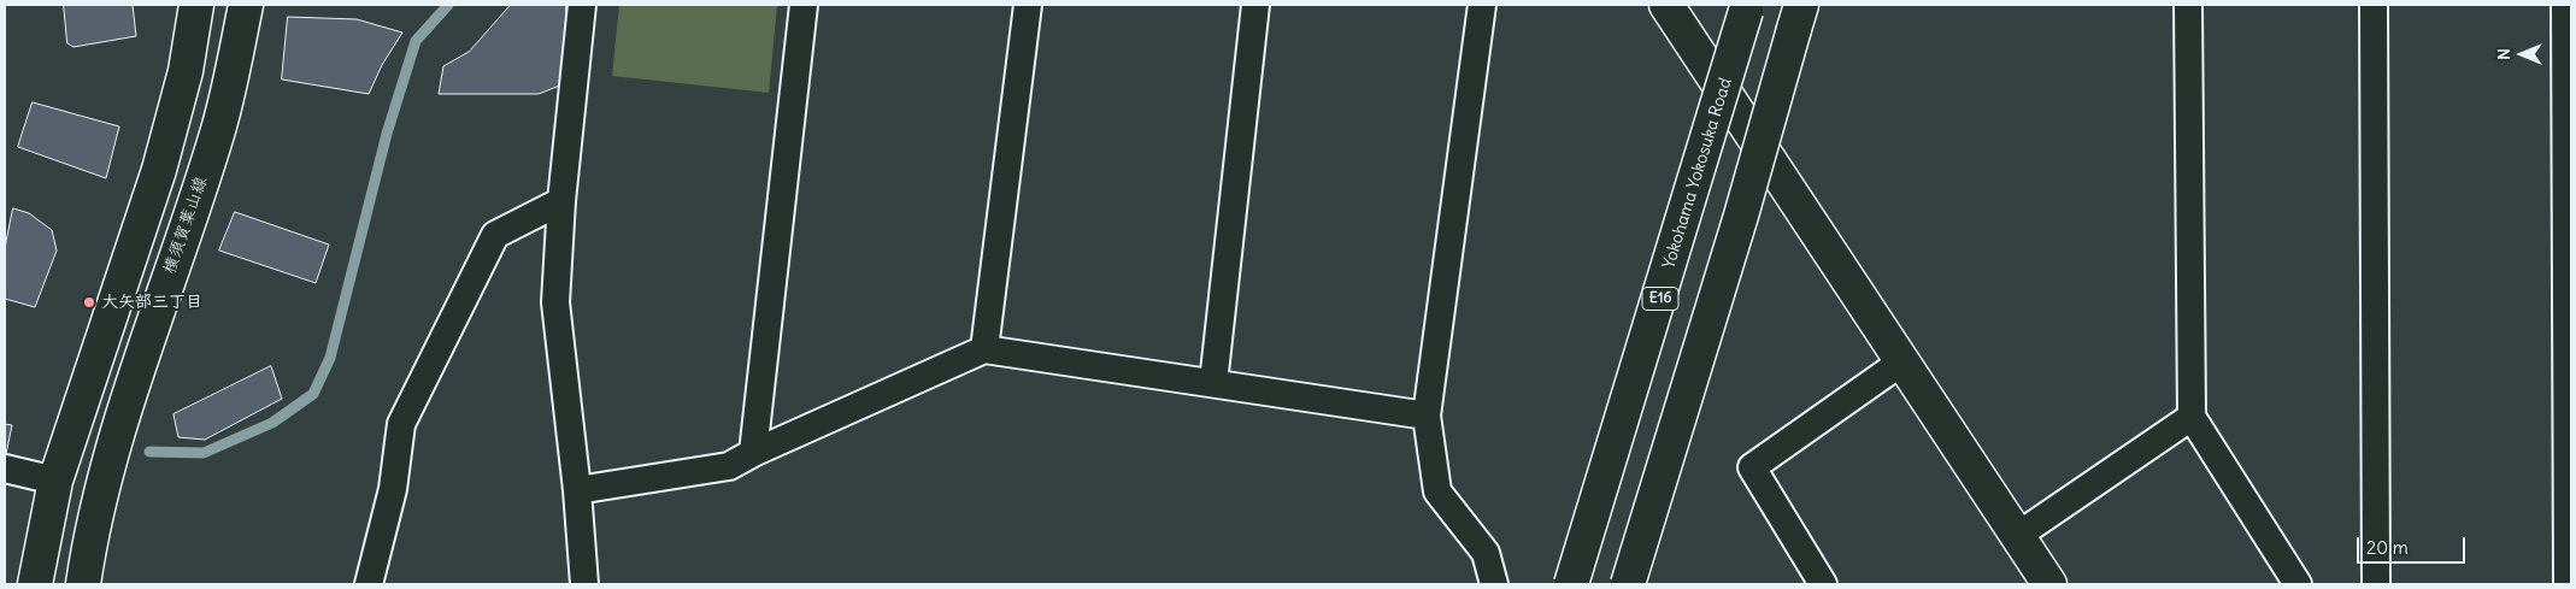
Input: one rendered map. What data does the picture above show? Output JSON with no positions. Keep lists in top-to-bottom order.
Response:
{
  "streets": {
    "main road": ["Yokohama Yokosuka Road", "横須賀葉山線", "E16"]
  },
  "places": ["大矢部三丁目"],
  "scale_bar": "20 m",
  "north": "left"
}
